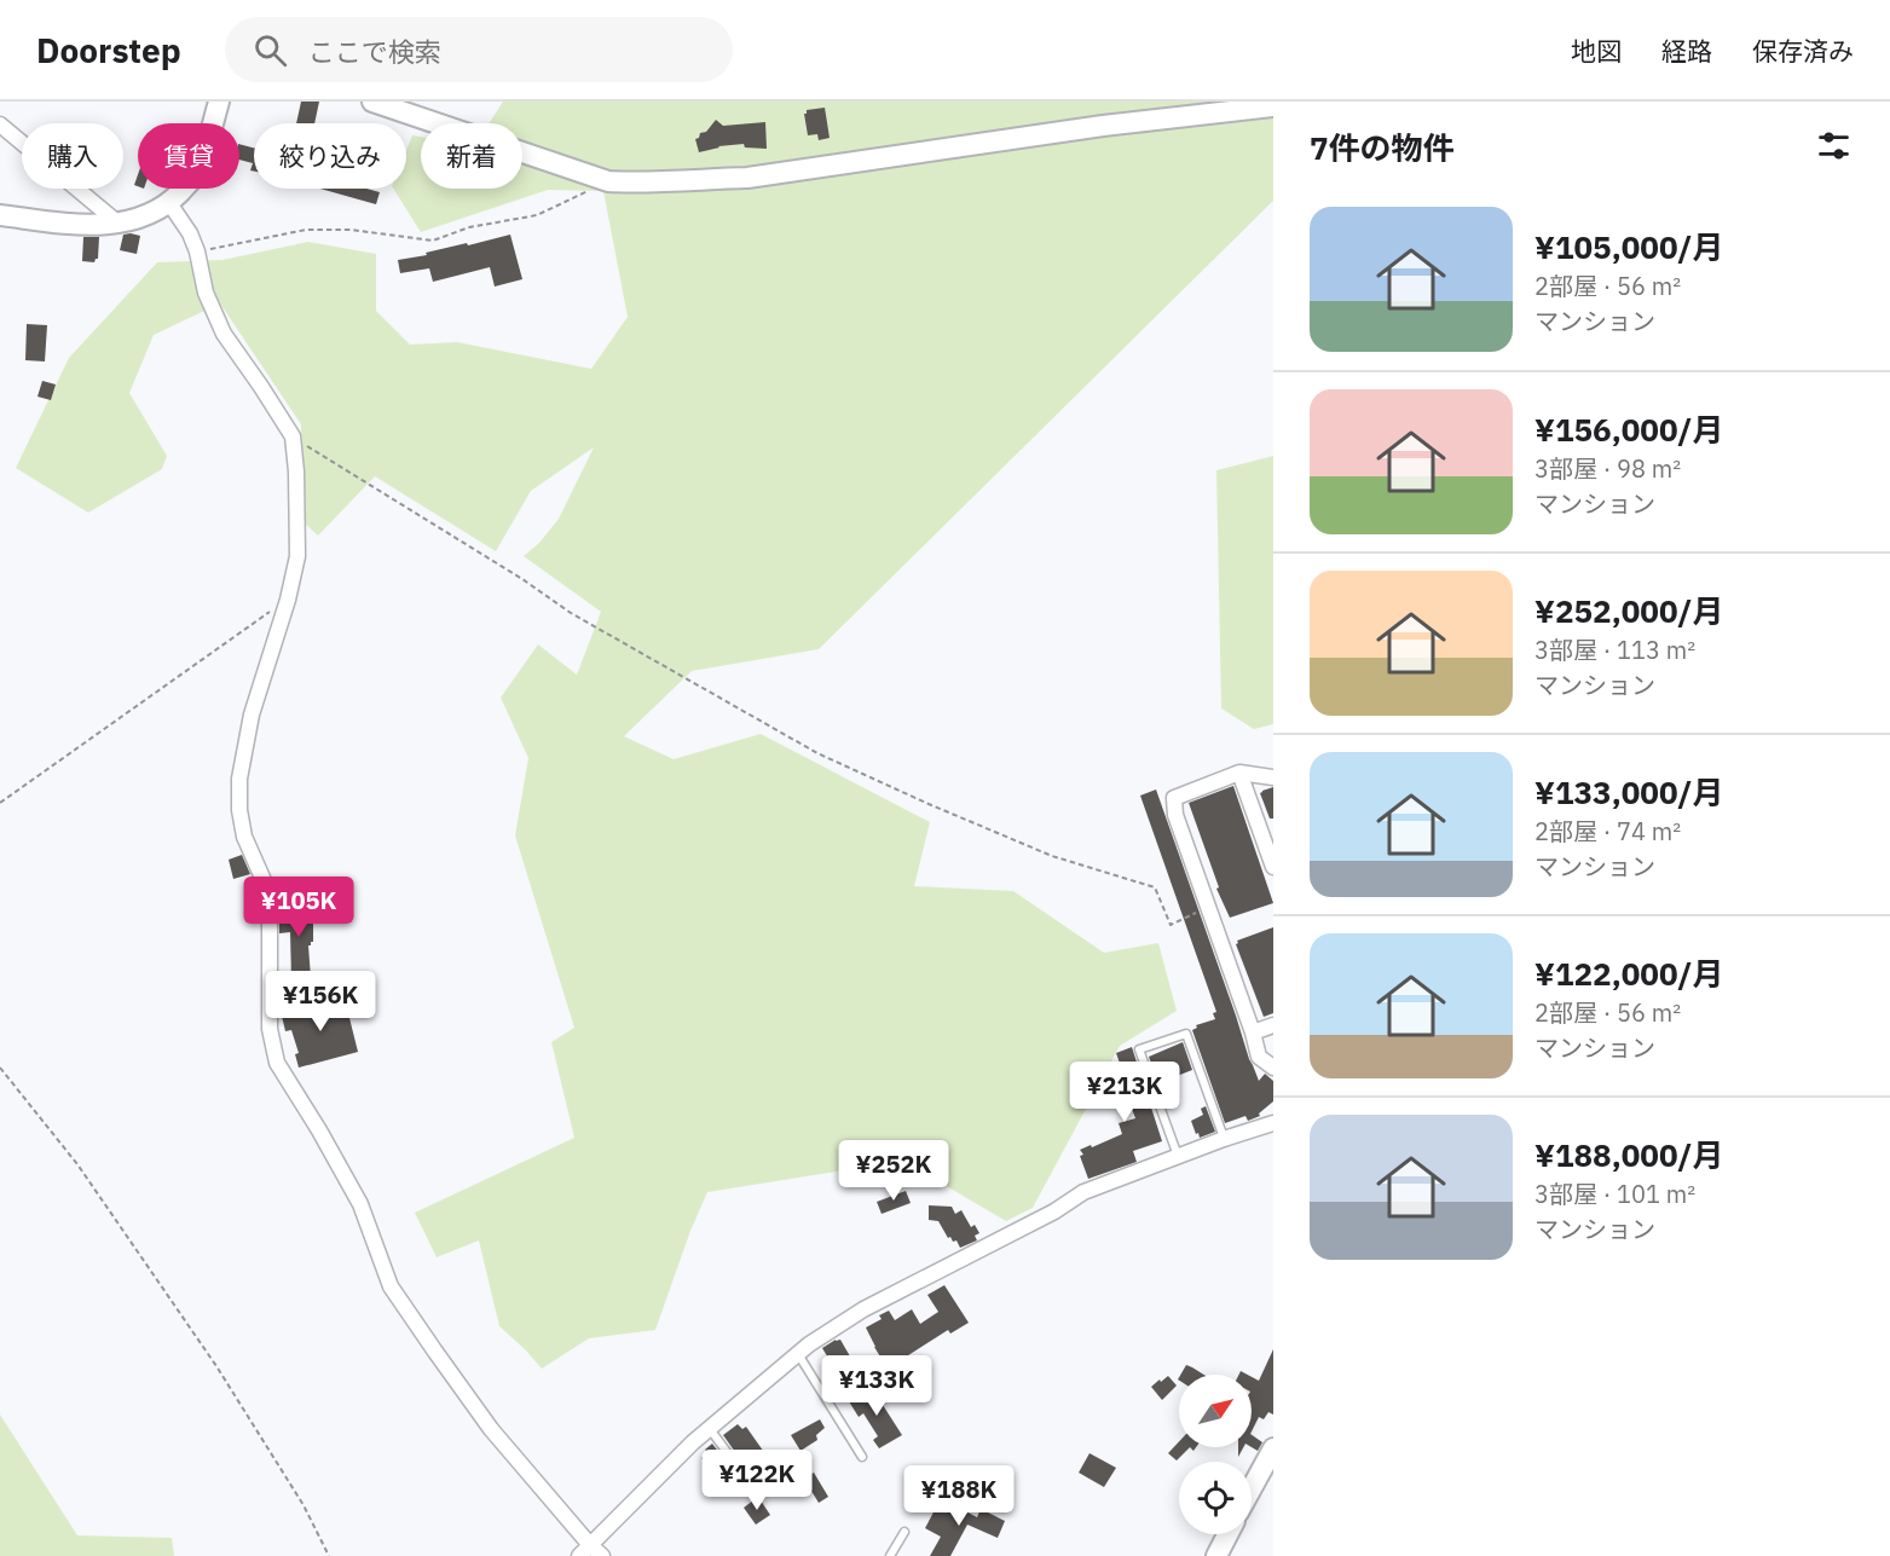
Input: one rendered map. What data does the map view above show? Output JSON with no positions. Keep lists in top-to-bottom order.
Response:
{
  "north": "top right",
  "page": {
    "header": "Doorstep",
    "search": "ここで検索",
    "nav": ["地図", "経路", "保存済み"],
    "heading": "7件の物件",
    "chip": [
      "購入",
      "賃貸",
      "絞り込み",
      "新着"
    ],
    "list": [
      {
        "name": "¥105,000/月",
        "note": "2部屋 · 56 m² · マンション"
      },
      {
        "name": "¥156,000/月",
        "note": "3部屋 · 98 m² · マンション"
      },
      {
        "name": "¥252,000/月",
        "note": "3部屋 · 113 m² · マンション"
      },
      {
        "name": "¥133,000/月",
        "note": "2部屋 · 74 m² · マンション"
      },
      {
        "name": "¥122,000/月",
        "note": "2部屋 · 56 m² · マンション"
      },
      {
        "name": "¥188,000/月",
        "note": "3部屋 · 101 m² · マンション"
      }
    ],
    "price": [
      "¥105K",
      "¥156K",
      "¥213K",
      "¥252K",
      "¥133K",
      "¥122K",
      "¥188K"
    ]
  }
}
